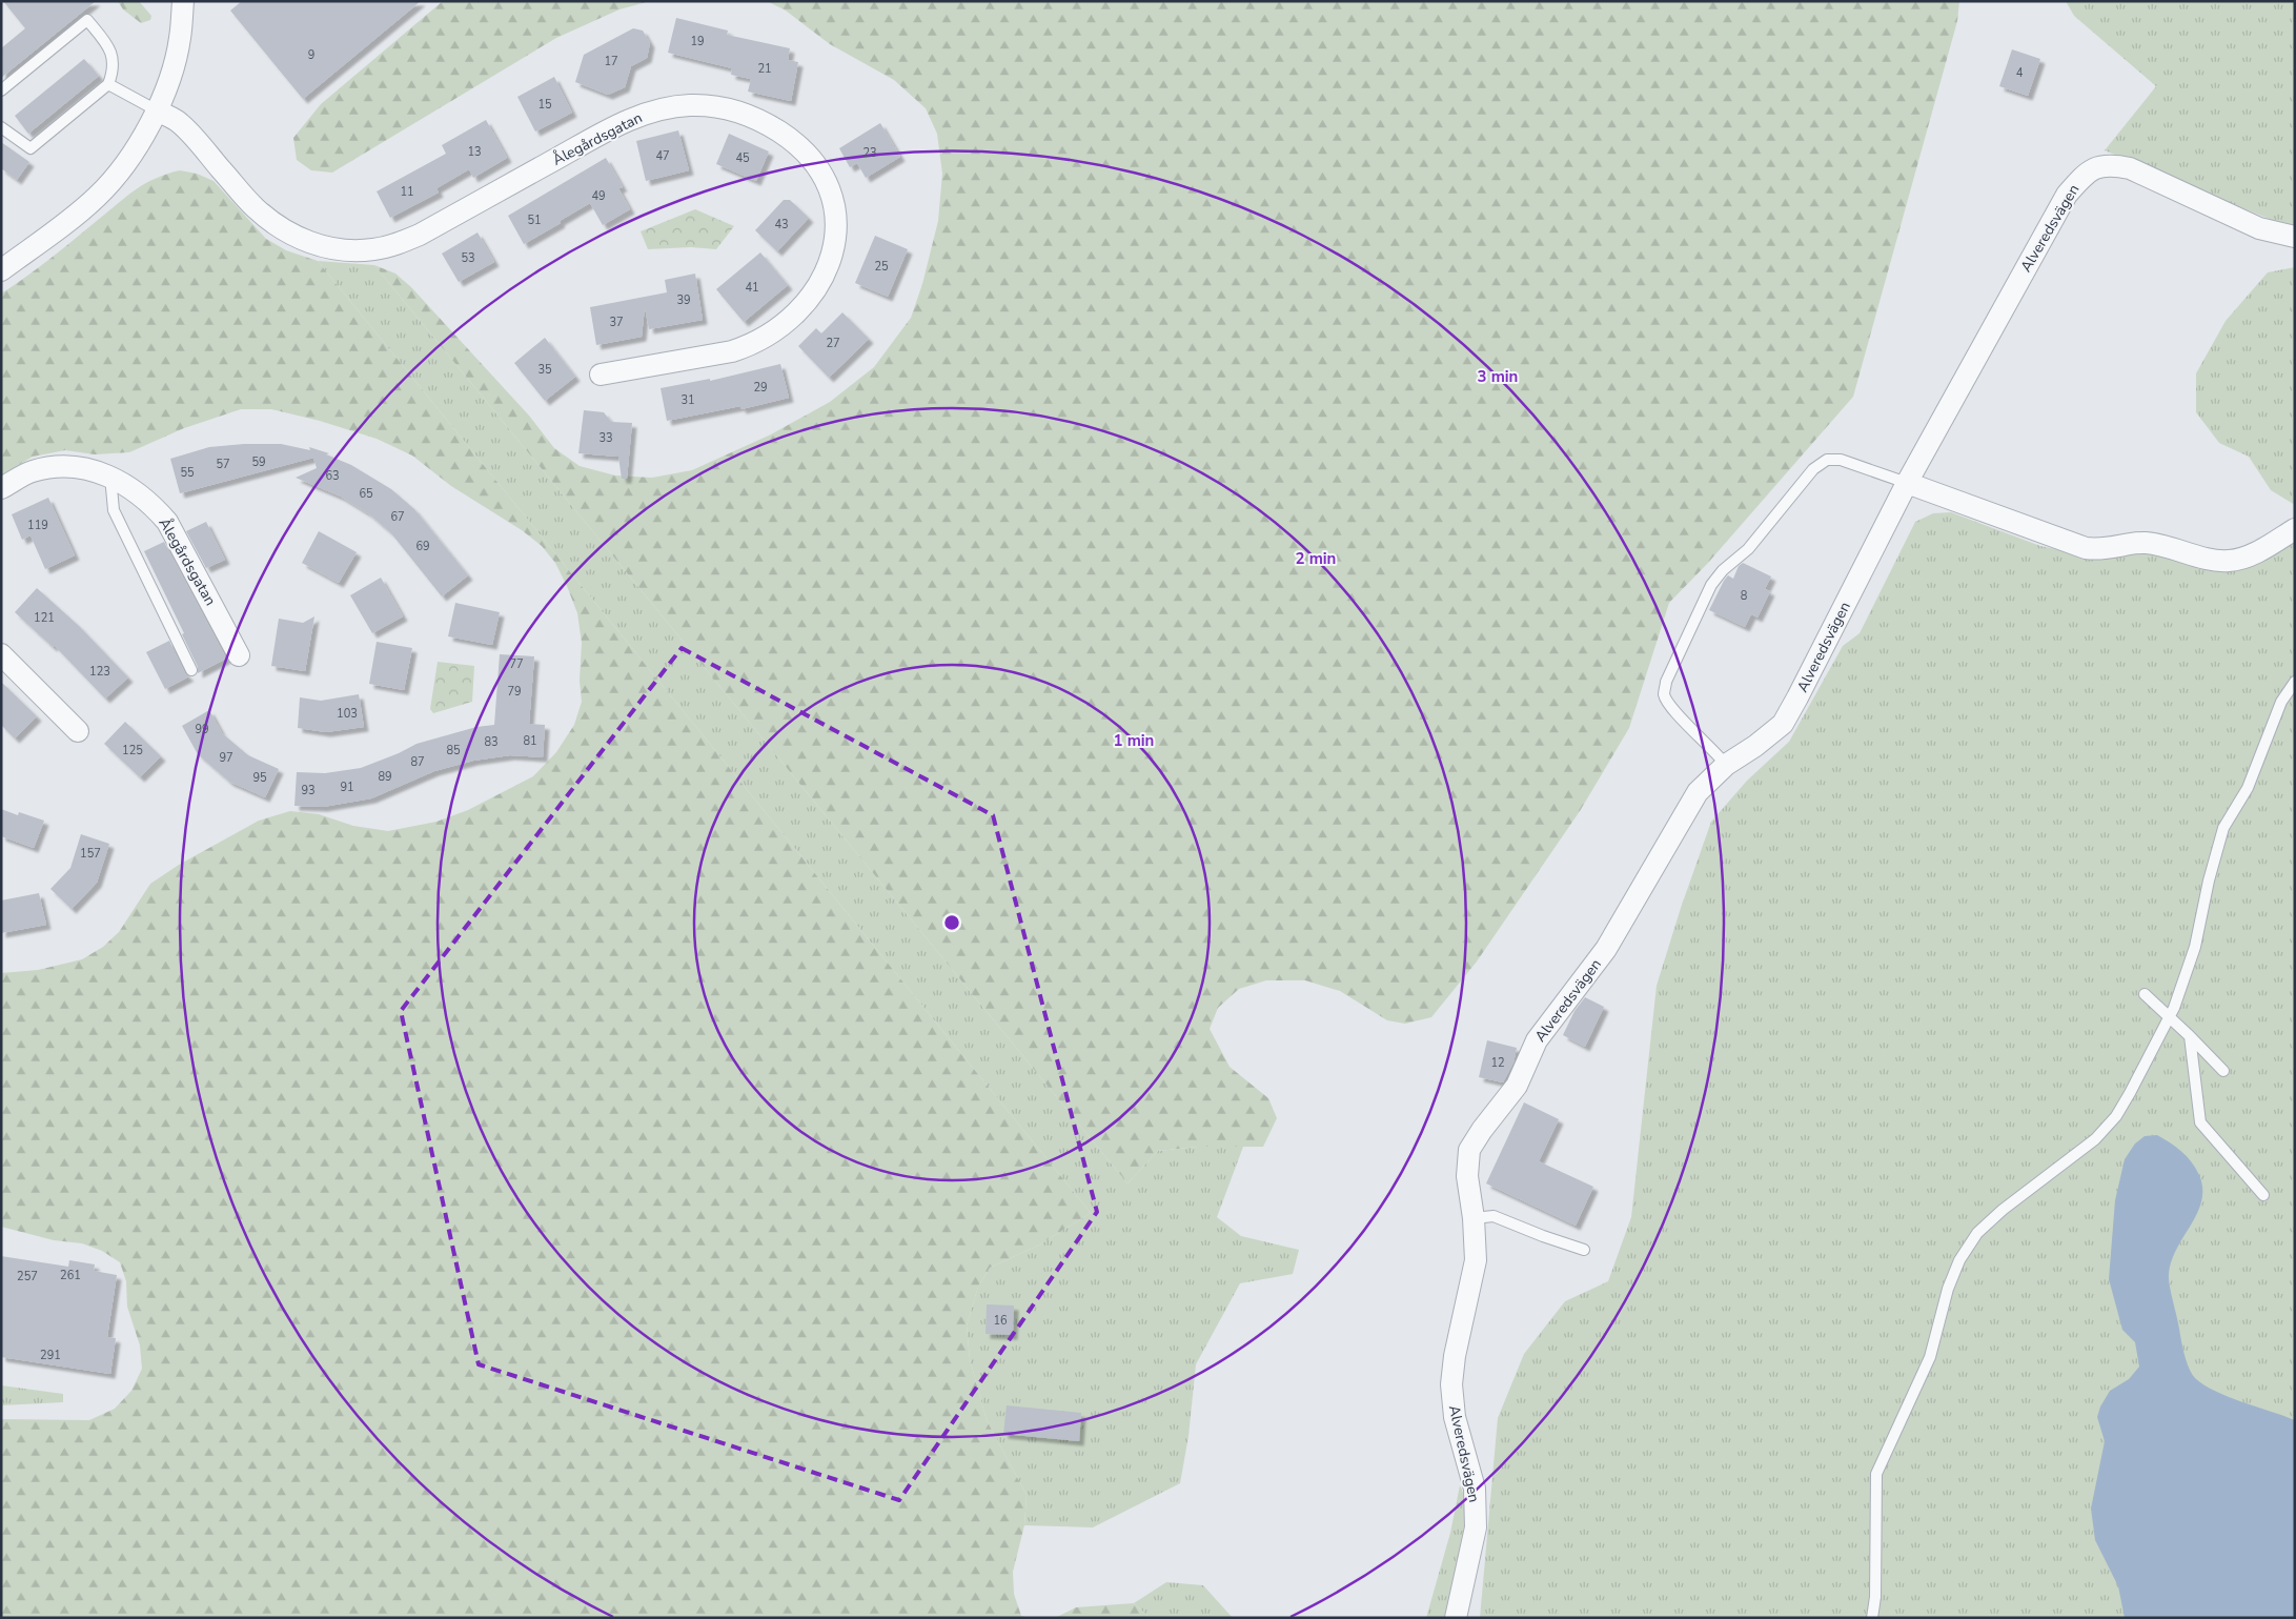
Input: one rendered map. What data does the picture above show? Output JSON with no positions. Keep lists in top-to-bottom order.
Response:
{
  "streets": {
    "street": ["Ålegårdsgatan", "Alveredsvägen"]
  },
  "house_numbers": [
    "19",
    "9",
    "17",
    "21",
    "4",
    "15",
    "13",
    "23",
    "47",
    "45",
    "11",
    "49",
    "51",
    "43",
    "53",
    "25",
    "41",
    "39",
    "37",
    "27",
    "35",
    "29",
    "31",
    "33",
    "59",
    "57",
    "55",
    "63",
    "65",
    "67",
    "119",
    "69",
    "8",
    "121",
    "77",
    "123",
    "79",
    "103",
    "99",
    "81",
    "83",
    "125",
    "85",
    "97",
    "87",
    "89",
    "95",
    "91",
    "93",
    "157",
    "12",
    "261",
    "257",
    "16",
    "291"
  ],
  "rings": ["3 min", "2 min", "1 min"]
}
